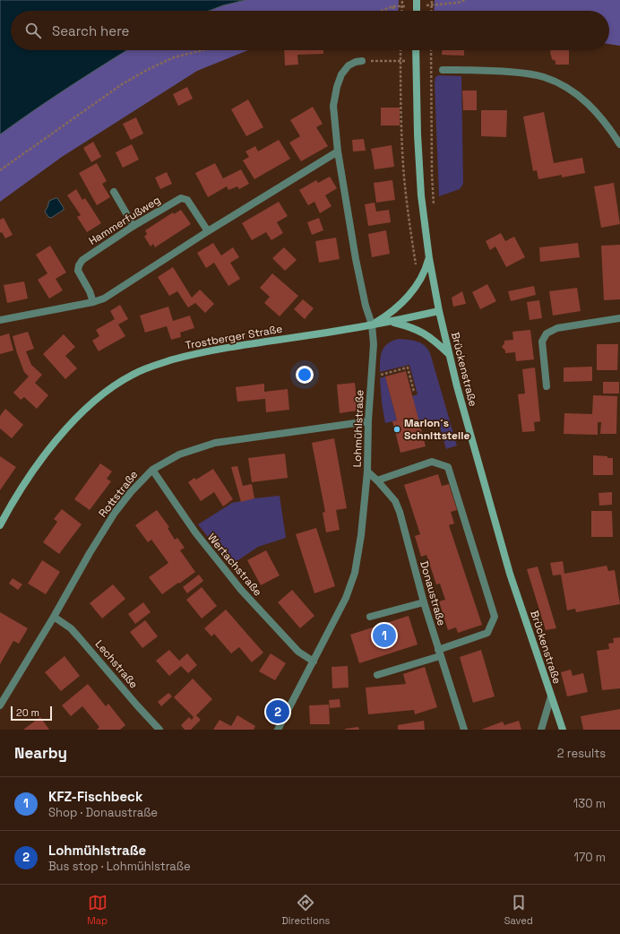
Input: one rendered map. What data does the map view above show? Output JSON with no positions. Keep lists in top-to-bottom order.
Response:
{
  "streets": {
    "main road": ["Trostberger Straße", "Brückenstraße"],
    "street": [
      "Hammerfußweg",
      "Lohmühlstraße",
      "Rottstraße",
      "Wertachstraße",
      "Donaustraße",
      "Lechstraße"
    ]
  },
  "crossings": [
    ["Trostberger Straße", "Brückenstraße"],
    ["Trostberger Straße", "Lohmühlstraße"],
    ["Lohmühlstraße", "Rottstraße"],
    ["Lohmühlstraße", "Wertachstraße"],
    ["Lohmühlstraße", "Donaustraße"],
    ["Rottstraße", "Wertachstraße"],
    ["Rottstraße", "Lechstraße"]
  ],
  "places": ["Marion´s Schnittstelle"],
  "scale_bar": "20 m",
  "page": {
    "search": "Search here",
    "pins": ["1", "2"],
    "scale": "20 m",
    "heading": ["Nearby", "2 results"],
    "list": [
      {
        "mark": "1",
        "name": "KFZ-Fischbeck",
        "note": "Shop · Donaustraße",
        "value": "130 m"
      },
      {
        "mark": "2",
        "name": "Lohmühlstraße",
        "note": "Bus stop · Lohmühlstraße",
        "value": "170 m"
      }
    ],
    "nav": ["Map", "Directions", "Saved"]
  }
}
